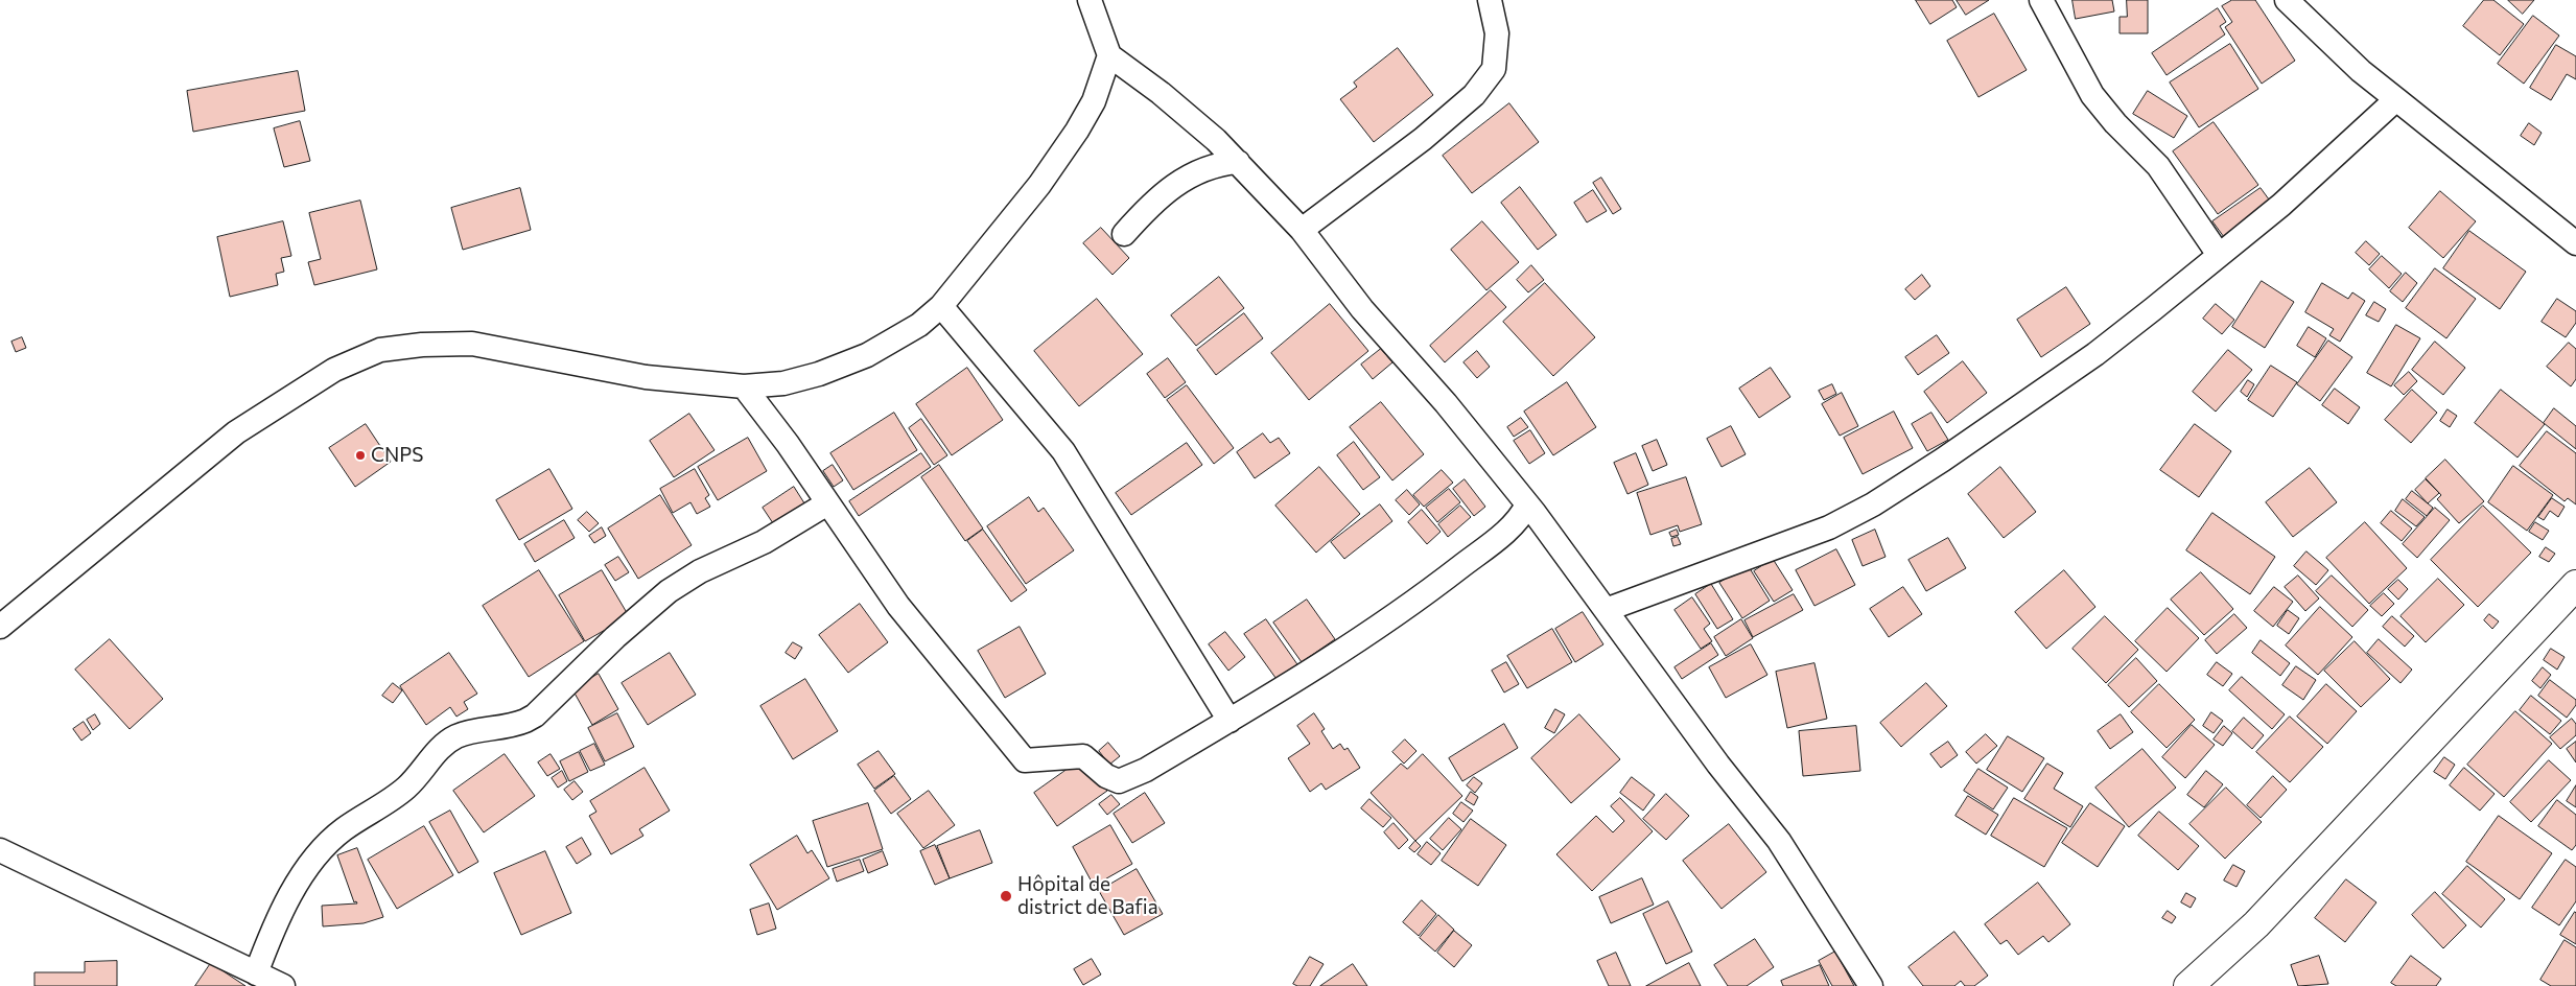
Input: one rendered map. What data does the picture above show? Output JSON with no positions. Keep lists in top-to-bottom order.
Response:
{
  "places": ["CNPS", "Hôpital de district de Bafia"]
}
